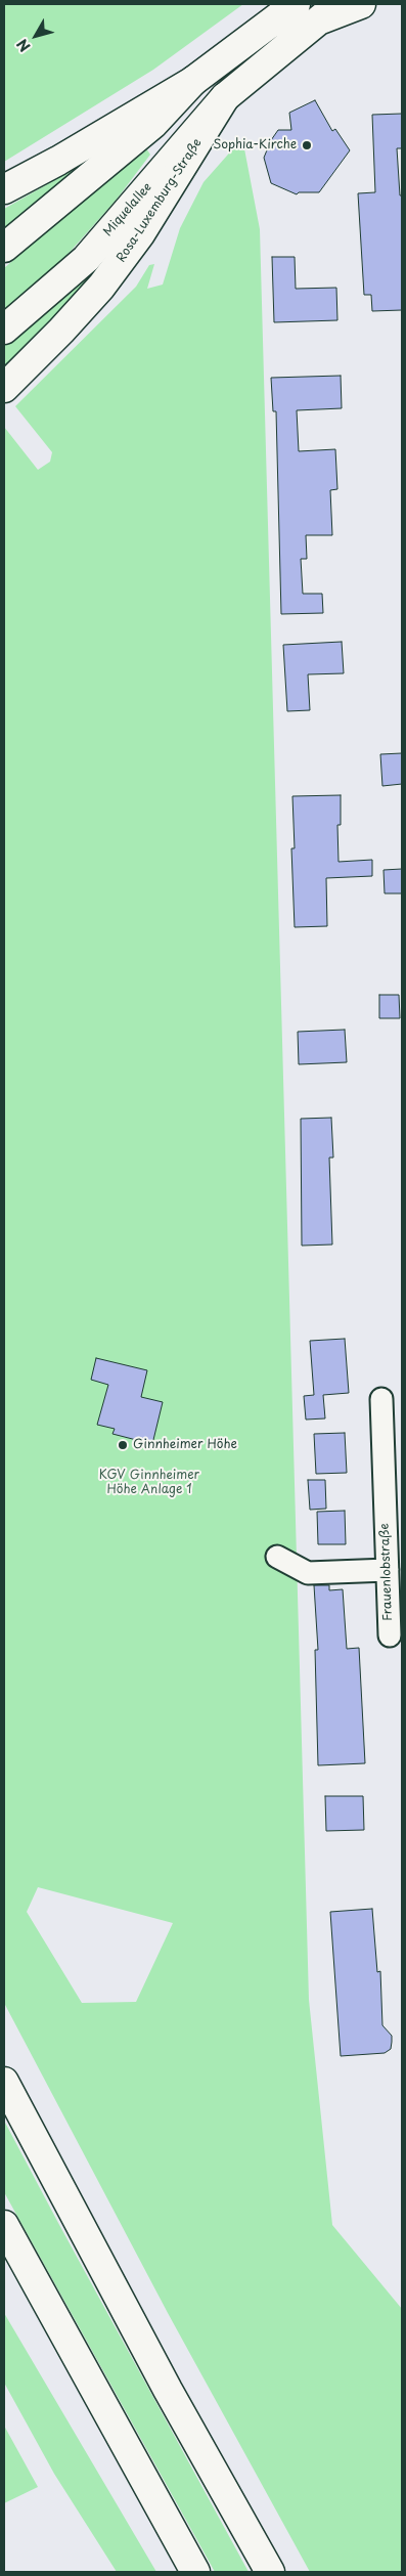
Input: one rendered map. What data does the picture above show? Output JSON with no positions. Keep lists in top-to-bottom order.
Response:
{
  "streets": {
    "main road": ["Rosa-Luxemburg-Straße", "Miquelallee"],
    "street": ["Frauenlobstraße"]
  },
  "crossings": [
    ["Rosa-Luxemburg-Straße", "Miquelallee"]
  ],
  "parks": ["KGV Ginnheimer Höhe Anlage 1"],
  "places": ["Sophia-Kirche", "Ginnheimer Höhe"],
  "north": "bottom left"
}
